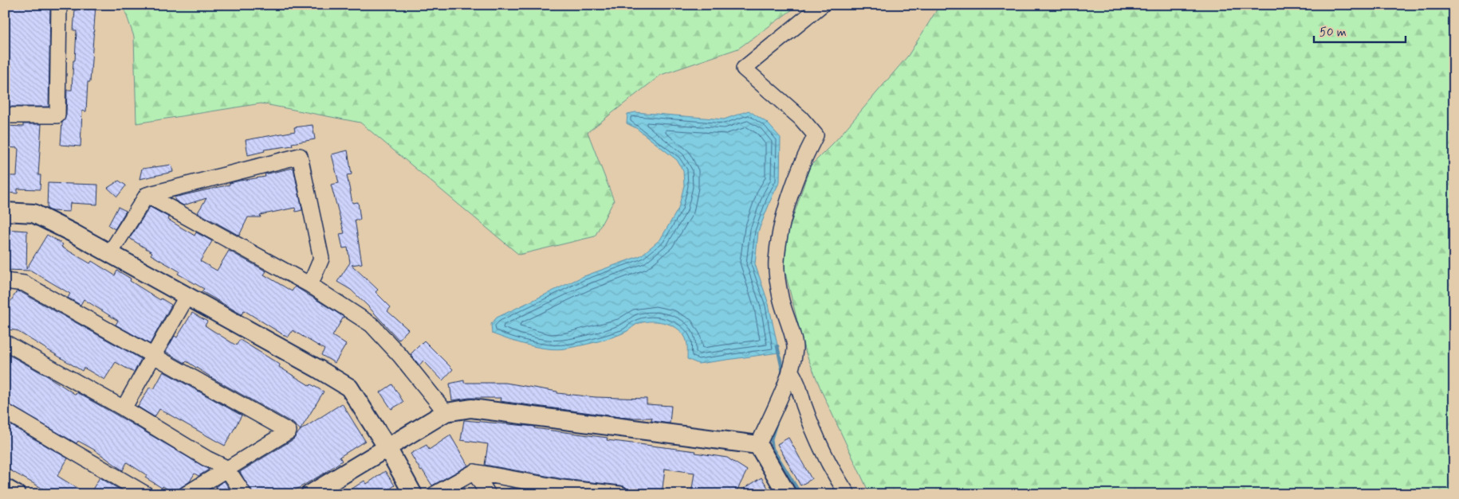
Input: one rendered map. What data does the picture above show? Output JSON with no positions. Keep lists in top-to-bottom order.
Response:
{
  "scale_bar": "50 m"
}
